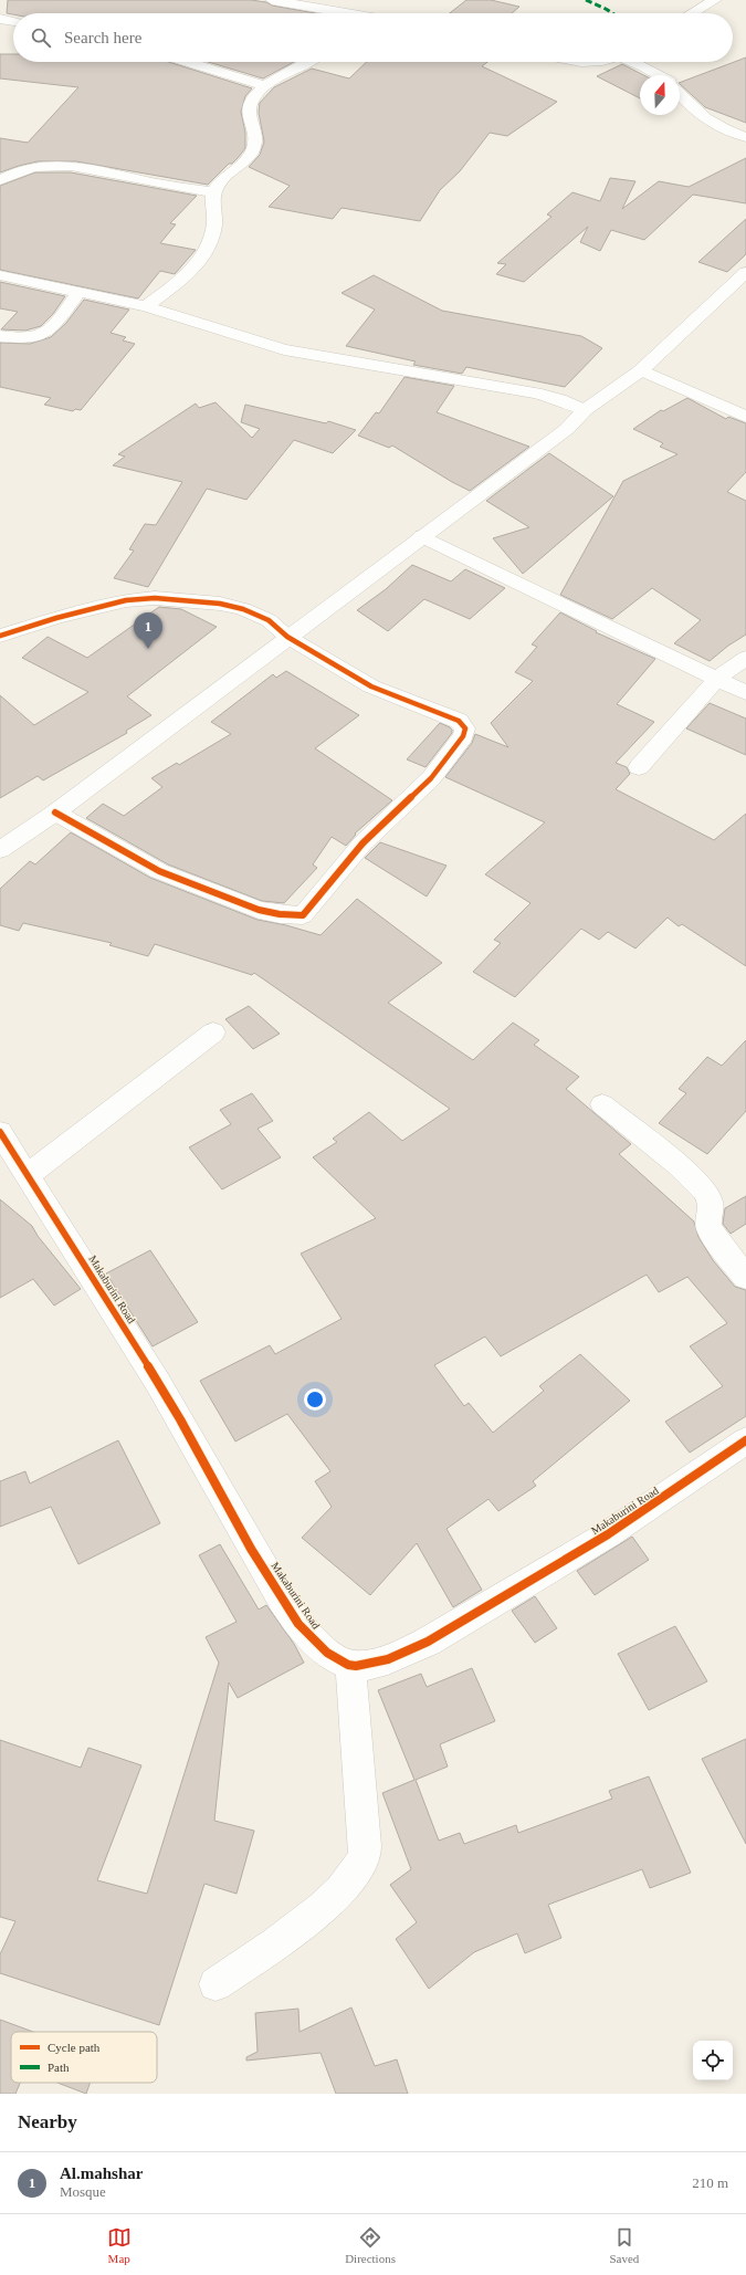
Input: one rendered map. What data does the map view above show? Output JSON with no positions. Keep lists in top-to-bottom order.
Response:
{
  "streets": {
    "street": ["Makaburini Road"]
  },
  "legend": ["Cycle path", "Path"],
  "north": "top",
  "page": {
    "search": "Search here",
    "pins": "1",
    "heading": "Nearby",
    "list": [
      {
        "mark": "1",
        "name": "Al.mahshar",
        "note": "Mosque",
        "value": "210 m"
      }
    ],
    "nav": ["Map", "Directions", "Saved"]
  }
}
